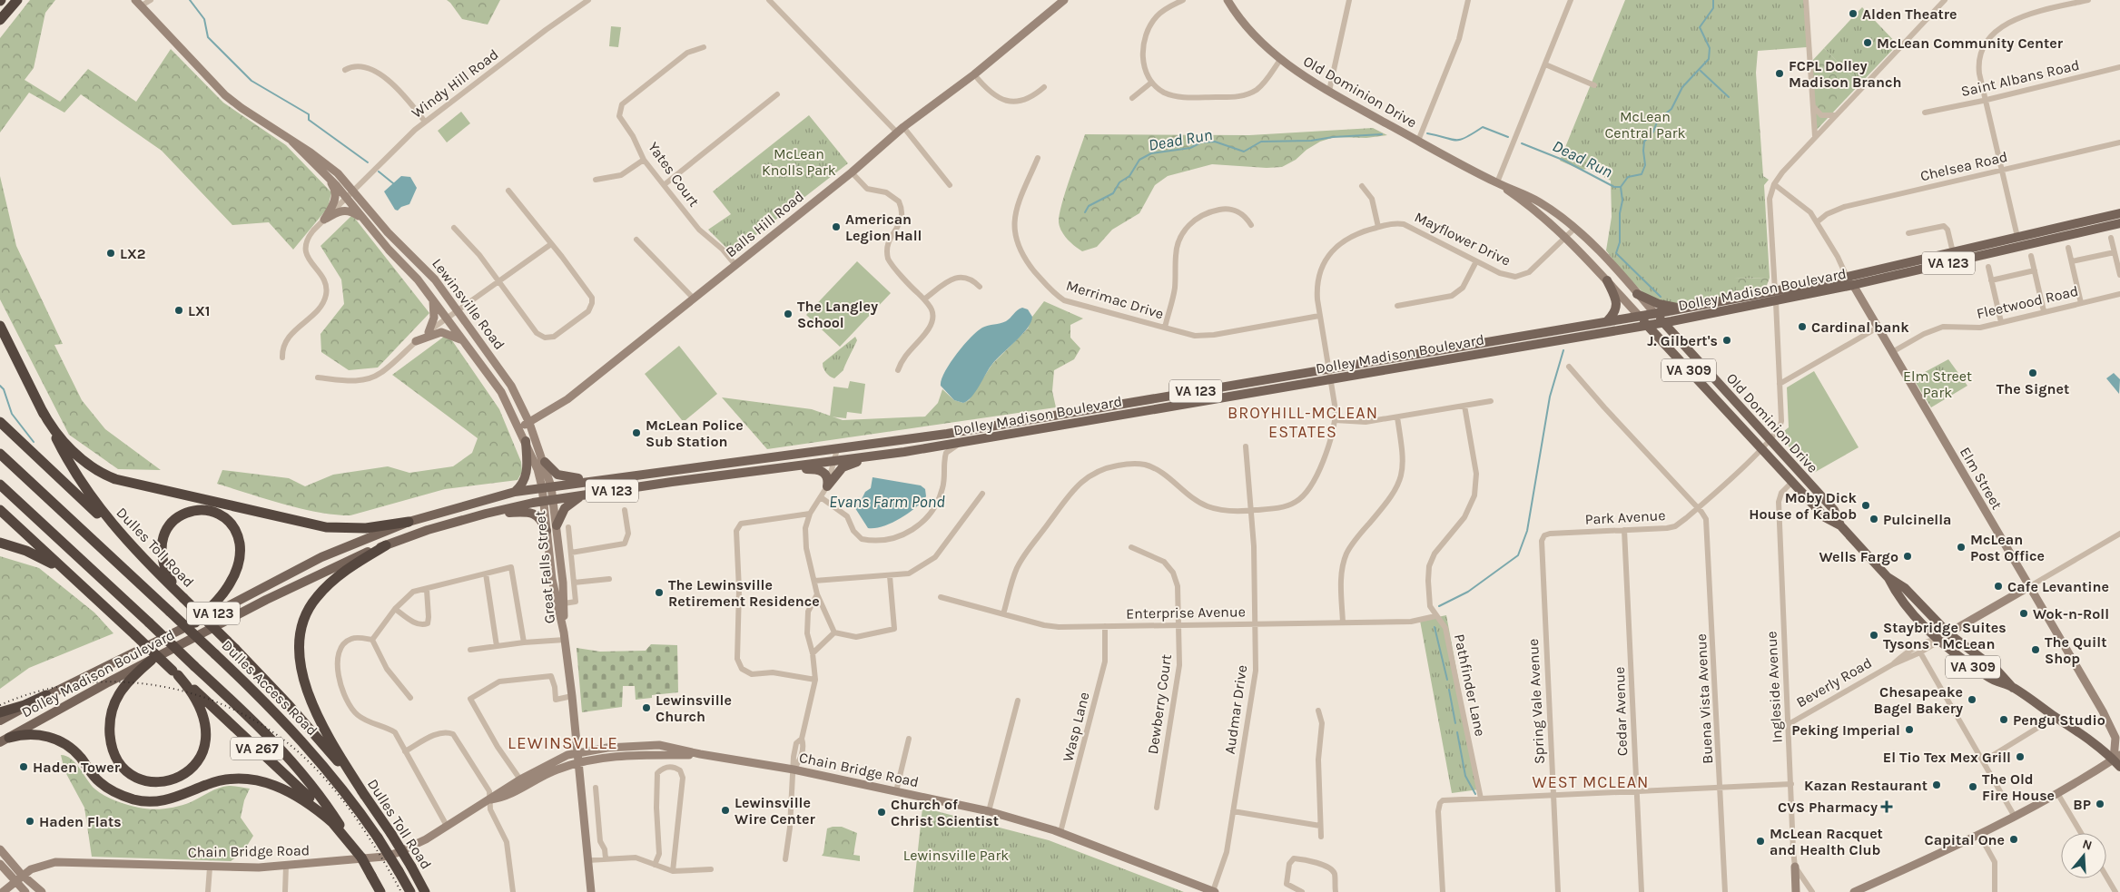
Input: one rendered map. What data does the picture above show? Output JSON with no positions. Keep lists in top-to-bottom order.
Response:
{
  "streets": {
    "highway": ["Dulles Toll Road", "Dulles Access Road", "VA 267"],
    "main road": [
      "Old Dominion Drive",
      "Balls Hill Road",
      "VA 123",
      "Dolley Madison Boulevard",
      "Lewinsville Road",
      "VA 309",
      "Elm Street",
      "Great Falls Street",
      "Beverly Road",
      "Chain Bridge Road"
    ],
    "street": [
      "Saint Albans Road",
      "Windy Hill Road",
      "Chelsea Road",
      "Yates Court",
      "Mayflower Drive",
      "Merrimac Drive",
      "Fleetwood Road",
      "Park Avenue",
      "Enterprise Avenue",
      "Pathfinder Lane",
      "Ingleside Avenue",
      "Buena Vista Avenue",
      "Spring Vale Avenue",
      "Dewberry Court",
      "Audmar Drive",
      "Cedar Avenue",
      "Wasp Lane"
    ]
  },
  "crossings": [
    ["Windy Hill Road", "Lewinsville Road"],
    ["Old Dominion Drive", "Mayflower Drive"],
    ["Old Dominion Drive", "Dolley Madison Boulevard"],
    ["Old Dominion Drive", "Elm Street"],
    ["Old Dominion Drive", "Park Avenue"],
    ["Old Dominion Drive", "Beverly Road"],
    ["Old Dominion Drive", "Ingleside Avenue"],
    ["Yates Court", "Balls Hill Road"],
    ["Balls Hill Road", "Lewinsville Road"],
    ["Mayflower Drive", "Dolley Madison Boulevard"],
    ["Mayflower Drive", "Merrimac Drive"],
    ["Mayflower Drive", "Enterprise Avenue"],
    ["Mayflower Drive", "Audmar Drive"],
    ["Dolley Madison Boulevard", "Lewinsville Road"],
    ["Dolley Madison Boulevard", "Elm Street"],
    ["Dolley Madison Boulevard", "Great Falls Street"],
    ["Fleetwood Road", "Elm Street"],
    ["Lewinsville Road", "Great Falls Street"],
    ["Elm Street", "Beverly Road"],
    ["Park Avenue", "Buena Vista Avenue"],
    ["Park Avenue", "Spring Vale Avenue"],
    ["Park Avenue", "Cedar Avenue"],
    ["Great Falls Street", "Chain Bridge Road"],
    ["Enterprise Avenue", "Pathfinder Lane"],
    ["Enterprise Avenue", "Dewberry Court"],
    ["Enterprise Avenue", "Audmar Drive"],
    ["Enterprise Avenue", "Wasp Lane"],
    ["Beverly Road", "Ingleside Avenue"],
    ["Audmar Drive", "Chain Bridge Road"],
    ["Wasp Lane", "Chain Bridge Road"]
  ],
  "districts": ["BROYHILL-MCLEAN ESTATES", "LEWINSVILLE", "WEST MCLEAN"],
  "water": ["Dead Run", "Evans Farm Pond"],
  "parks": [
    "McLean Central Park",
    "McLean Knolls Park",
    "Elm Street Park",
    "Lewinsville Park"
  ],
  "places": {
    "other": [
      "Alden Theatre",
      "McLean Community Center",
      "FCPL Dolley Madison Branch",
      "American Legion Hall",
      "LX2",
      "LX1",
      "The Langley School",
      "Cardinal bank",
      "J. Gilbert's",
      "The Signet",
      "McLean Police Sub Station",
      "Moby Dick House of Kabob",
      "Pulcinella",
      "McLean Post Office",
      "Wells Fargo",
      "Cafe Levantine",
      "The Lewinsville Retirement Residence",
      "Wok-n-Roll",
      "Staybridge Suites Tysons - McLean",
      "The Quilt Shop",
      "Chesapeake Bagel Bakery",
      "Lewinsville Church",
      "Pengu Studio",
      "Peking Imperial",
      "El Tio Tex Mex Grill",
      "Haden Tower",
      "Kazan Restaurant",
      "The Old Fire House",
      "BP",
      "Lewinsville Wire Center",
      "Church of Christ Scientist",
      "Haden Flats",
      "Capital One",
      "McLean Racquet and Health Club"
    ],
    "health": ["CVS Pharmacy"]
  },
  "north": "top"
}
